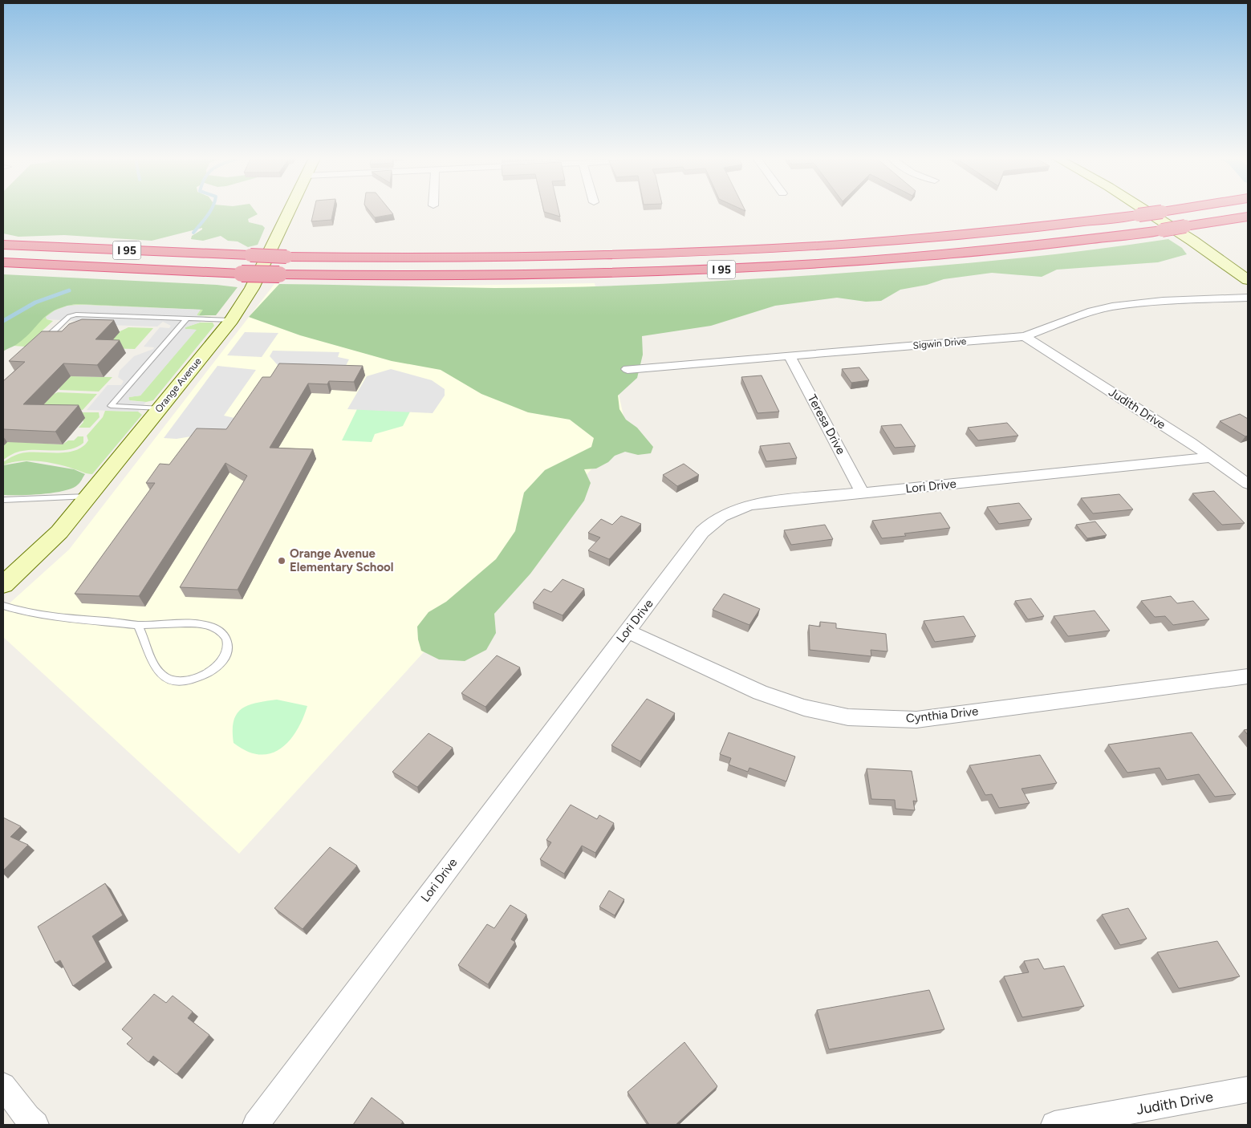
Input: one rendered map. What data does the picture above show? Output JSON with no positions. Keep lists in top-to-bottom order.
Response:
{
  "streets": {
    "highway": ["I 95"],
    "main road": ["Orange Avenue"],
    "street": [
      "Sigwin Drive",
      "Judith Drive",
      "Teresa Drive",
      "Lori Drive",
      "Cynthia Drive"
    ]
  },
  "crossings": [
    ["Sigwin Drive", "Judith Drive"],
    ["Sigwin Drive", "Teresa Drive"],
    ["Judith Drive", "Lori Drive"],
    ["Teresa Drive", "Lori Drive"],
    ["Lori Drive", "Cynthia Drive"]
  ],
  "places": ["Orange Avenue Elementary School"]
}
